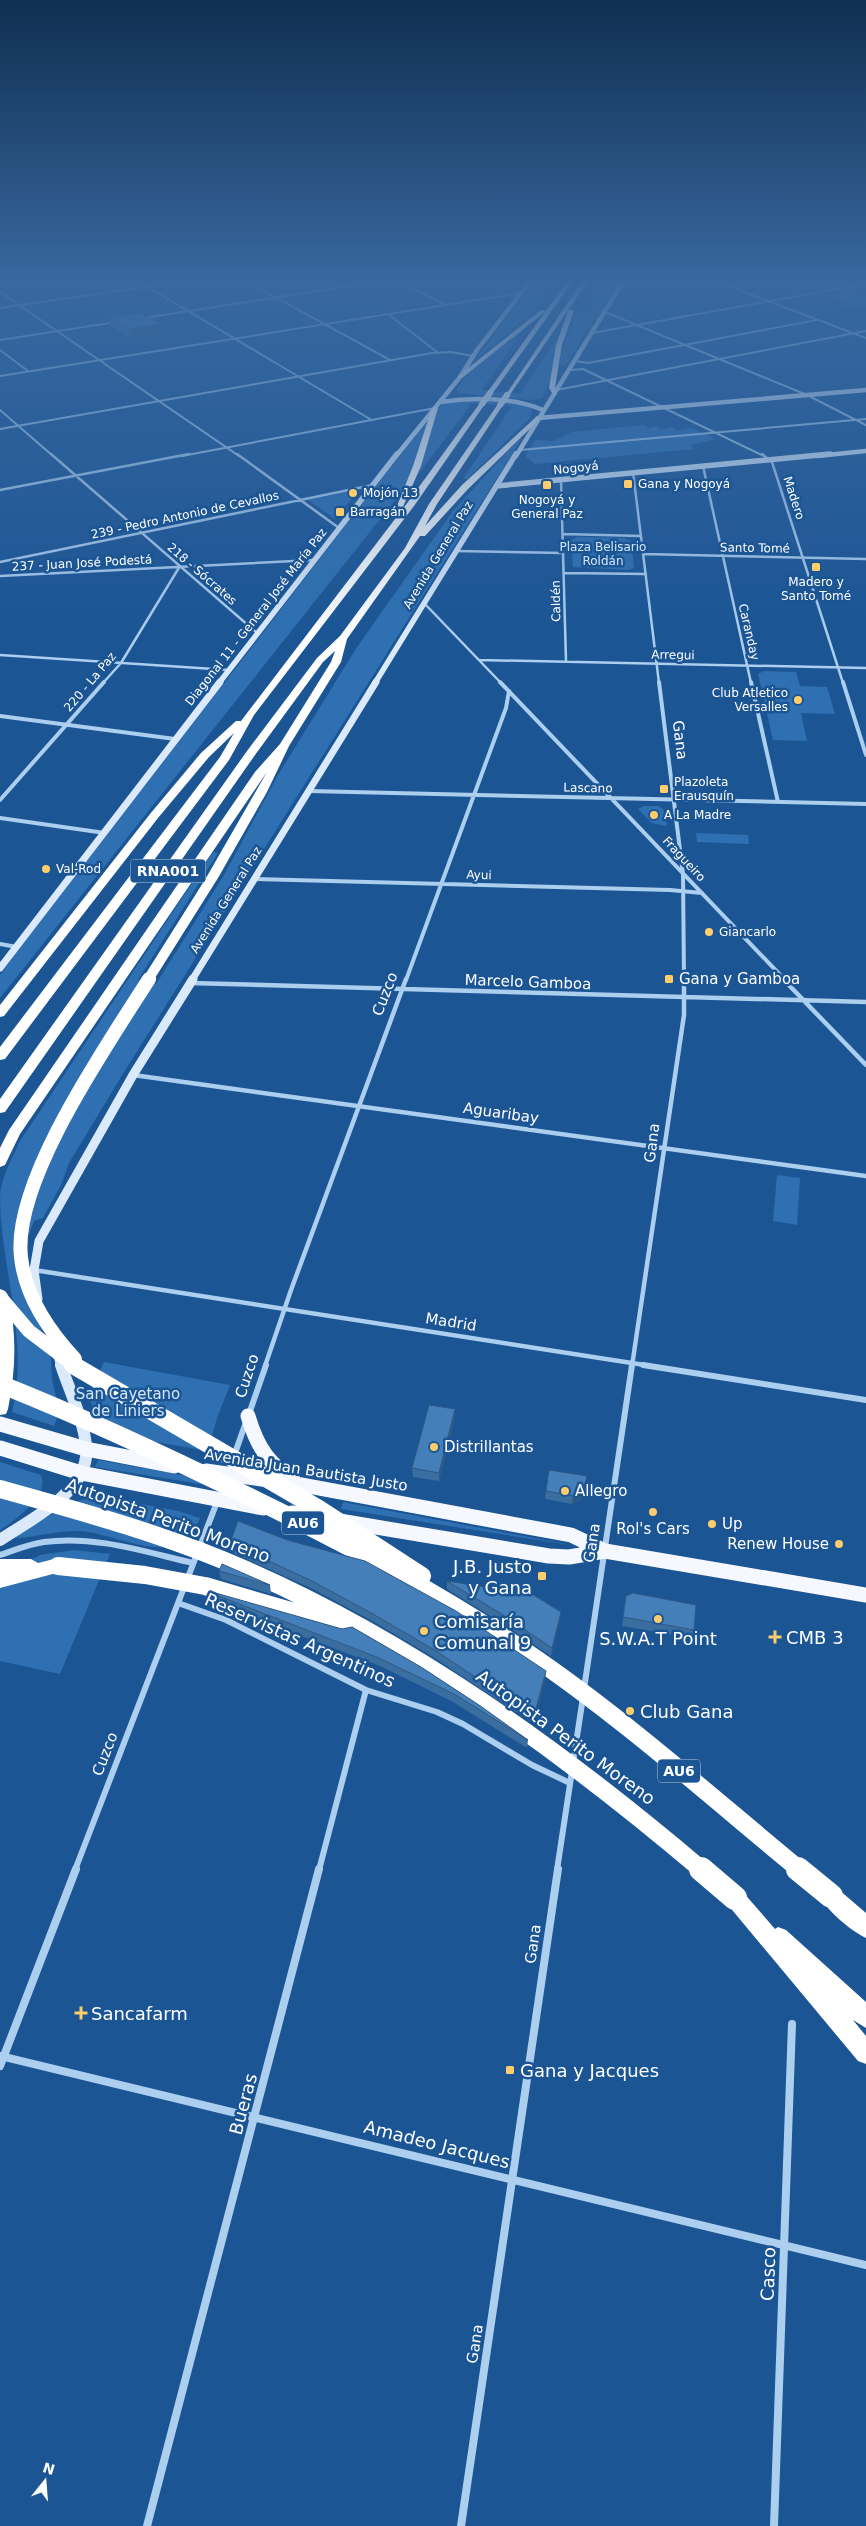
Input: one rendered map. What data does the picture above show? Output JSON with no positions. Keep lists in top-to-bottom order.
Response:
{
  "streets": {
    "highway": [
      "Avenida General Paz",
      "RNA001",
      "Autopista Perito Moreno",
      "AU6"
    ],
    "main road": ["Avenida Juan Bautista Justo"],
    "street": [
      "Nogoyá",
      "Madero",
      "239 - Pedro Antonio de Cevallos",
      "Santo Tomé",
      "237 - Juan José Podestá",
      "218 - Sócrates",
      "Caldén",
      "Diagonal 11 - General José María Paz",
      "Caranday",
      "Arregui",
      "220 - La Paz",
      "Gana",
      "Lascano",
      "Fragueiro",
      "Ayui",
      "Marcelo Gamboa",
      "Cuzco",
      "Aguaribay",
      "Madrid",
      "Reservistas Argentinos",
      "Bueras",
      "Amadeo Jacques",
      "Casco"
    ]
  },
  "crossings": [
    ["Nogoyá", "Madero"],
    ["Nogoyá", "Avenida General Paz"],
    ["Nogoyá", "Caldén"],
    ["Nogoyá", "Caranday"],
    ["Nogoyá", "Gana"],
    ["Madero", "Santo Tomé"],
    ["Madero", "Arregui"],
    ["239 - Pedro Antonio de Cevallos", "218 - Sócrates"],
    ["239 - Pedro Antonio de Cevallos", "Diagonal 11 - General José María Paz"],
    ["Santo Tomé", "Caranday"],
    ["Santo Tomé", "Gana"],
    ["Avenida General Paz", "Lascano"],
    ["Avenida General Paz", "Fragueiro"],
    ["Avenida General Paz", "Ayui"],
    ["Avenida General Paz", "Marcelo Gamboa"],
    ["Avenida General Paz", "Aguaribay"],
    ["Avenida General Paz", "Madrid"],
    ["Avenida General Paz", "Avenida Juan Bautista Justo"],
    ["237 - Juan José Podestá", "218 - Sócrates"],
    ["237 - Juan José Podestá", "Diagonal 11 - General José María Paz"],
    ["237 - Juan José Podestá", "220 - La Paz"],
    ["218 - Sócrates", "Diagonal 11 - General José María Paz"],
    ["218 - Sócrates", "220 - La Paz"],
    ["Caldén", "Arregui"],
    ["Caranday", "Arregui"],
    ["Caranday", "Lascano"],
    ["Arregui", "Gana"],
    ["Arregui", "Fragueiro"],
    ["Gana", "Lascano"],
    ["Gana", "Fragueiro"],
    ["Gana", "Ayui"],
    ["Gana", "Marcelo Gamboa"],
    ["Gana", "Aguaribay"],
    ["Gana", "Madrid"],
    ["Gana", "Avenida Juan Bautista Justo"],
    ["Gana", "Reservistas Argentinos"],
    ["Gana", "Amadeo Jacques"],
    ["Lascano", "Fragueiro"],
    ["Lascano", "Cuzco"],
    ["Fragueiro", "Ayui"],
    ["Fragueiro", "Marcelo Gamboa"],
    ["Fragueiro", "Cuzco"],
    ["Ayui", "Cuzco"],
    ["Marcelo Gamboa", "Cuzco"],
    ["Cuzco", "Aguaribay"],
    ["Cuzco", "Madrid"],
    ["Cuzco", "Avenida Juan Bautista Justo"],
    ["Cuzco", "Reservistas Argentinos"],
    ["Cuzco", "Amadeo Jacques"],
    ["Reservistas Argentinos", "Bueras"],
    ["Bueras", "Amadeo Jacques"],
    ["Amadeo Jacques", "Casco"]
  ],
  "parks": ["Plaza Belisario Roldán", "San Cayetano de Liniers"],
  "places": {
    "transit": [
      "Gana y Nogoyá",
      "Nogoyá y General Paz",
      "Barragán",
      "Madero y Santo Tomé",
      "Plazoleta Erausquín",
      "Gana y Gamboa",
      "J.B. Justo y Gana",
      "Gana y Jacques"
    ],
    "other": [
      "Mojón 13",
      "Club Atletico Versalles",
      "A La Madre",
      "Val-Rod",
      "Giancarlo",
      "Distrillantas",
      "Allegro",
      "Rol's Cars",
      "Up",
      "Renew House",
      "S.W.A.T Point",
      "Comisaría Comunal 9",
      "Club Gana"
    ],
    "health": ["CMB 3", "Sancafarm"]
  },
  "north": "top"
}
